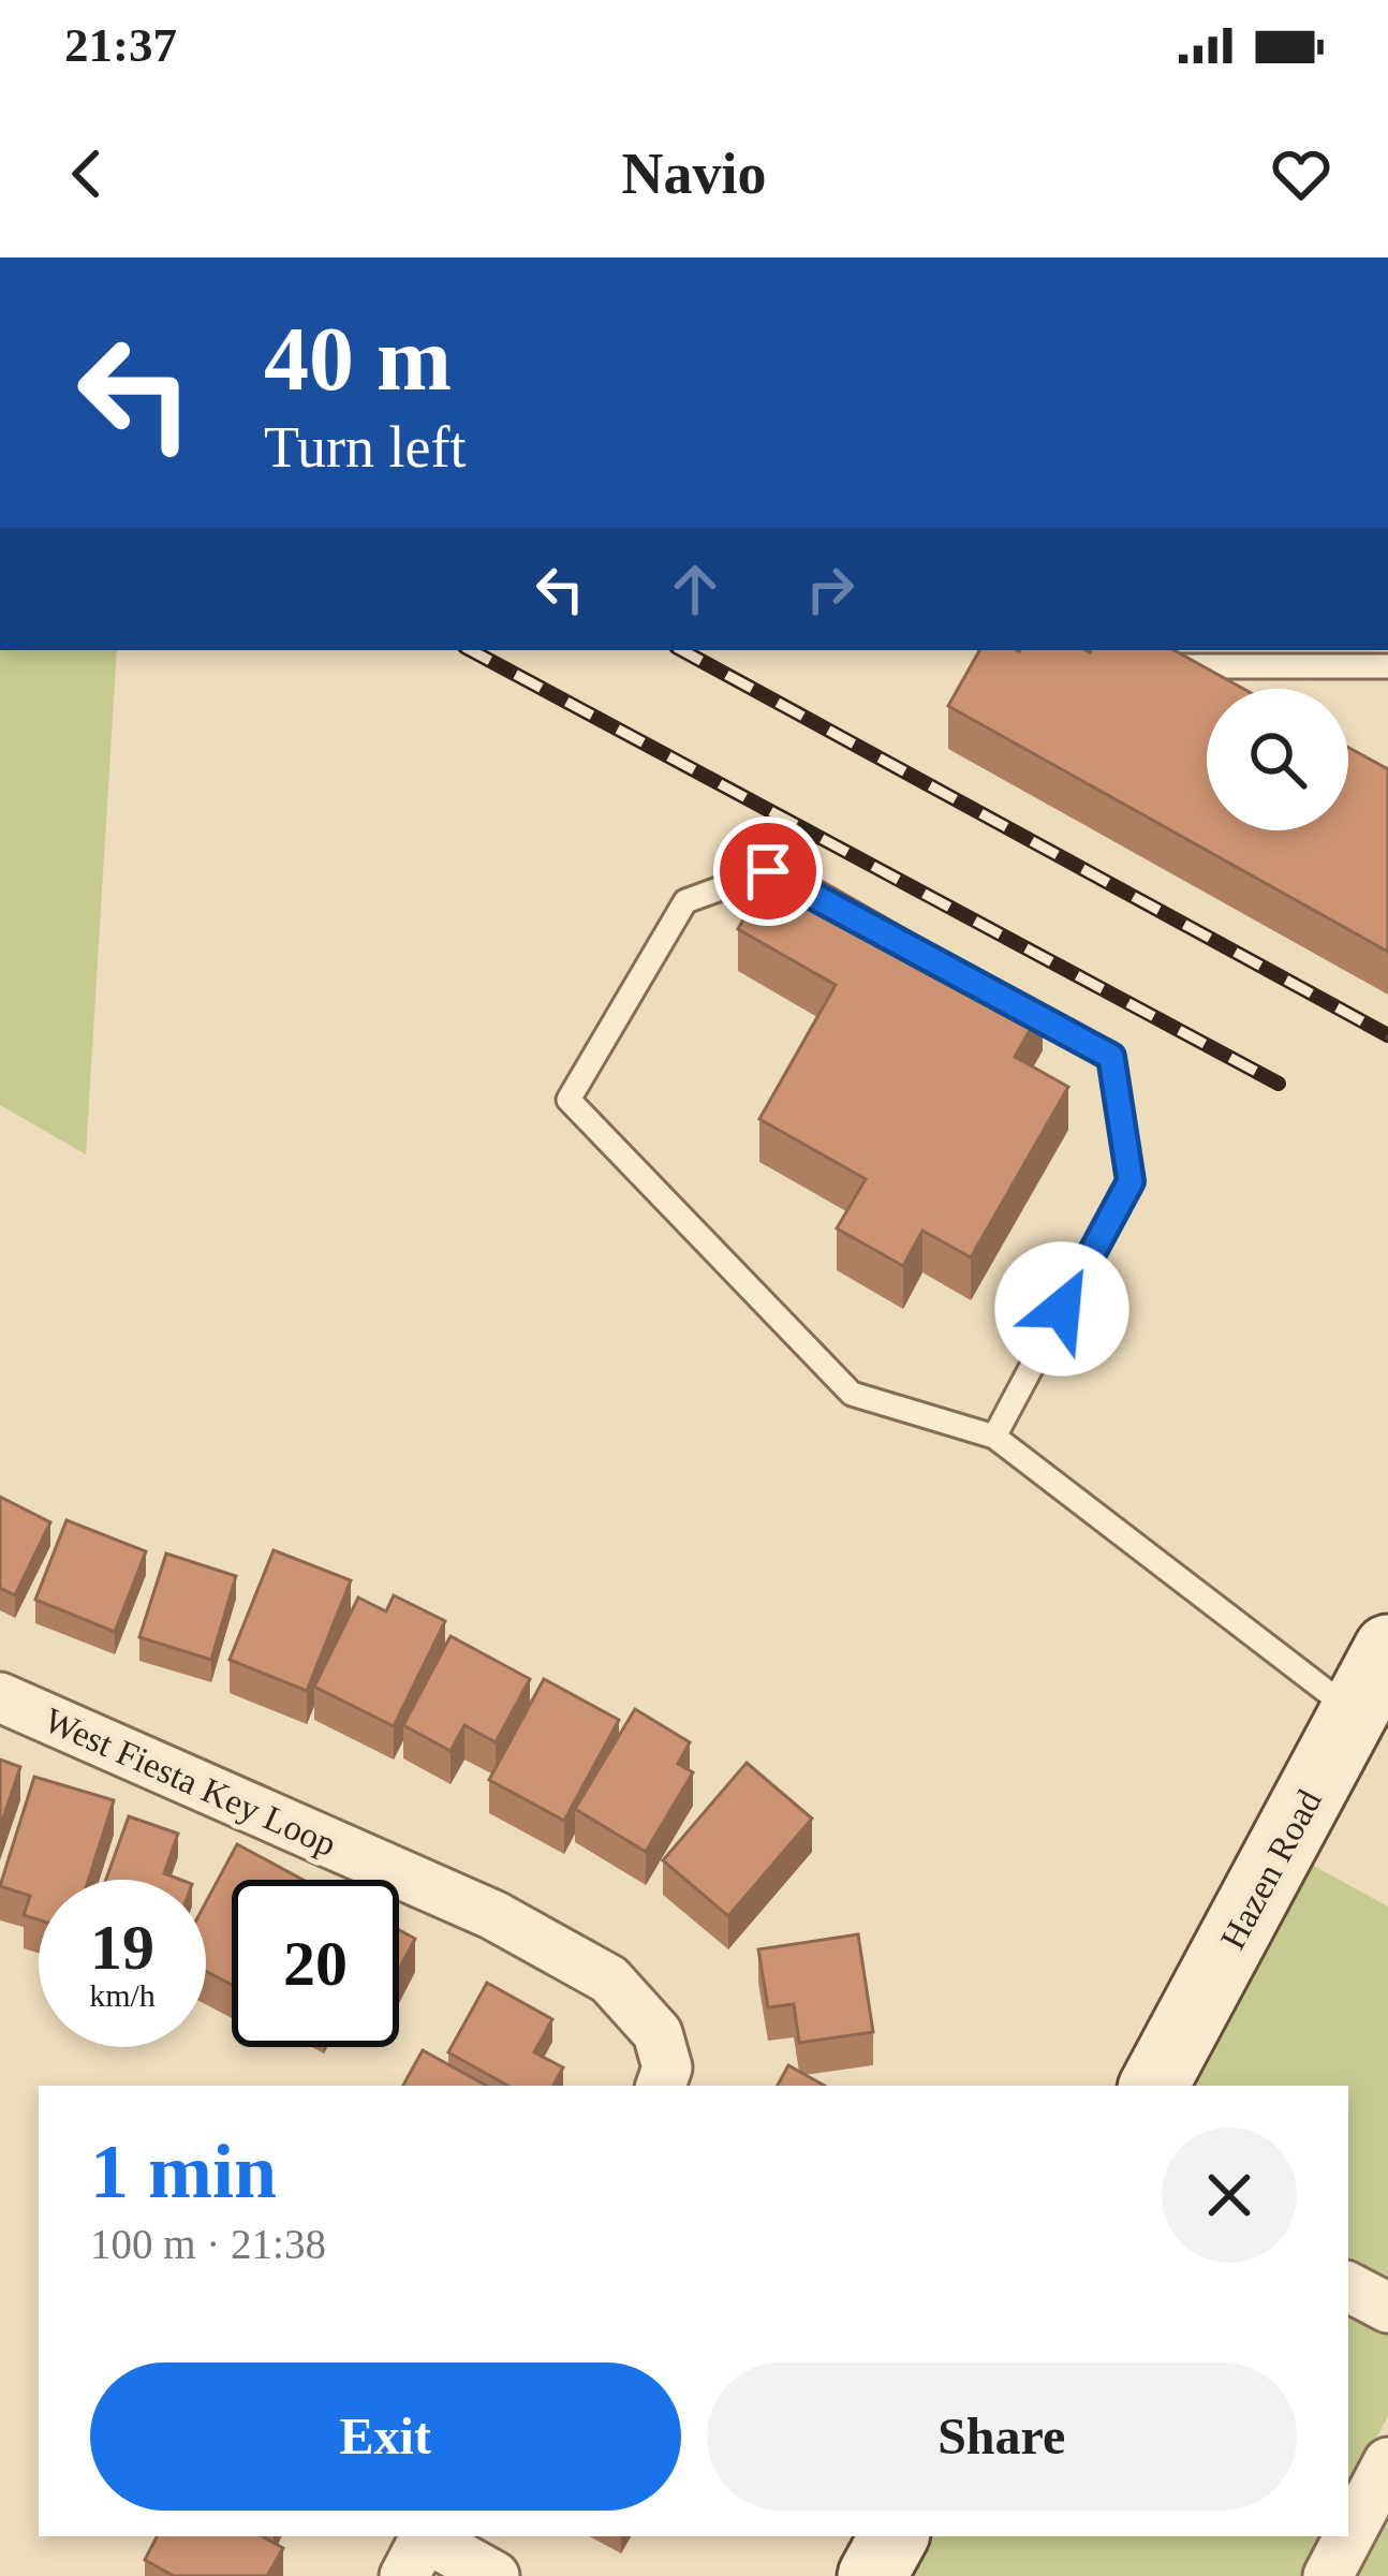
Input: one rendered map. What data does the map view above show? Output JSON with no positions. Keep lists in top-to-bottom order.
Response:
{
  "streets": {
    "street": ["West Fiesta Key Loop", "Hazen Road"]
  },
  "page": {
    "status": "21:37",
    "header": "Navio",
    "turn": ["40 m", "Turn left"],
    "speed": "19 km/h",
    "limit": "20",
    "heading": ["1 min", "100 m · 21:38"],
    "buttons": ["Exit", "Share"]
  }
}
